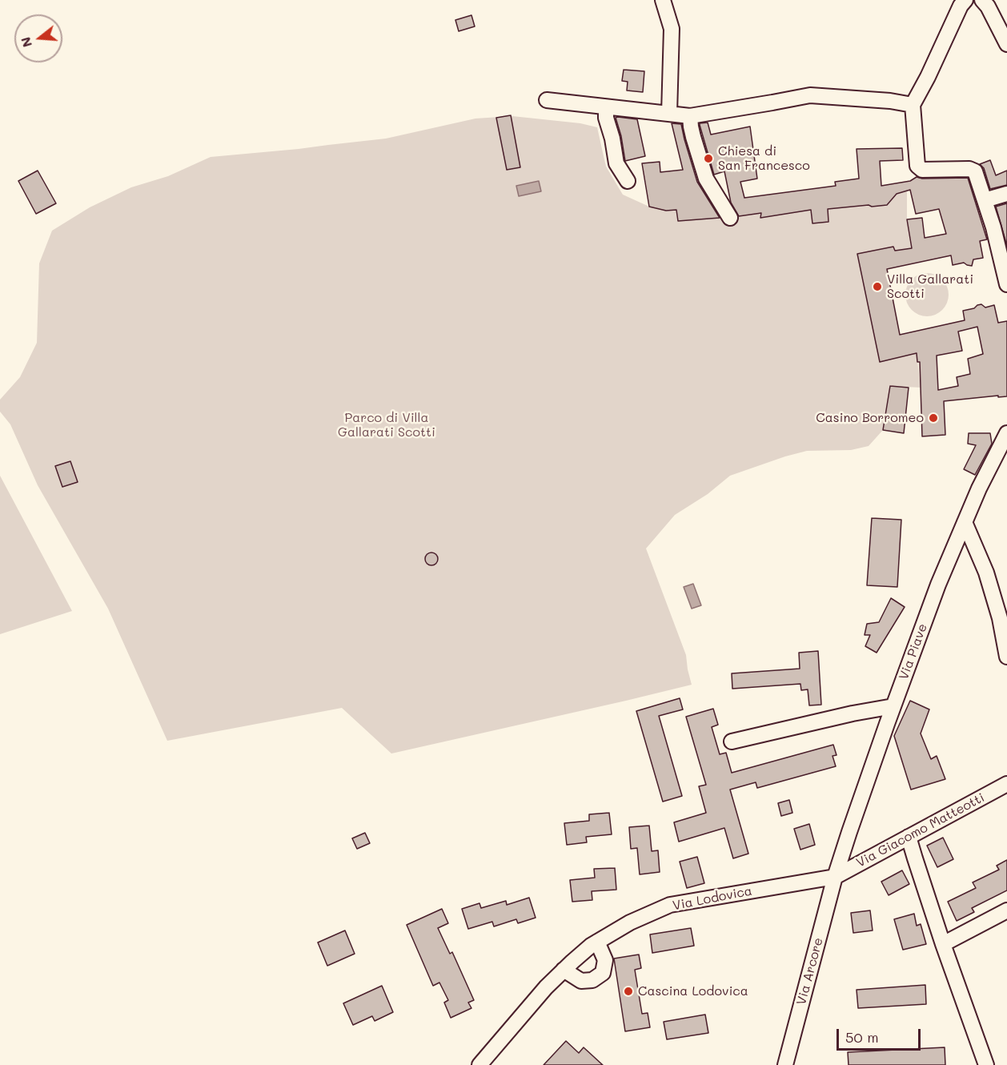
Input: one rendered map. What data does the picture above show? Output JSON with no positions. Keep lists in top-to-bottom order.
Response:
{
  "streets": {
    "street": [
      "Via Piave",
      "Via Giacomo Matteotti",
      "Via Lodovica",
      "Via Arcore"
    ]
  },
  "crossings": [
    ["Via Piave", "Via Giacomo Matteotti"],
    ["Via Piave", "Via Lodovica"],
    ["Via Piave", "Via Arcore"],
    ["Via Giacomo Matteotti", "Via Lodovica"],
    ["Via Giacomo Matteotti", "Via Arcore"],
    ["Via Lodovica", "Via Arcore"]
  ],
  "parks": ["Parco di Villa Gallarati Scotti"],
  "places": [
    "Chiesa di San Francesco",
    "Villa Gallarati Scotti",
    "Casino Borromeo",
    "Cascina Lodovica"
  ],
  "scale_bar": "50 m",
  "north": "left"
}
